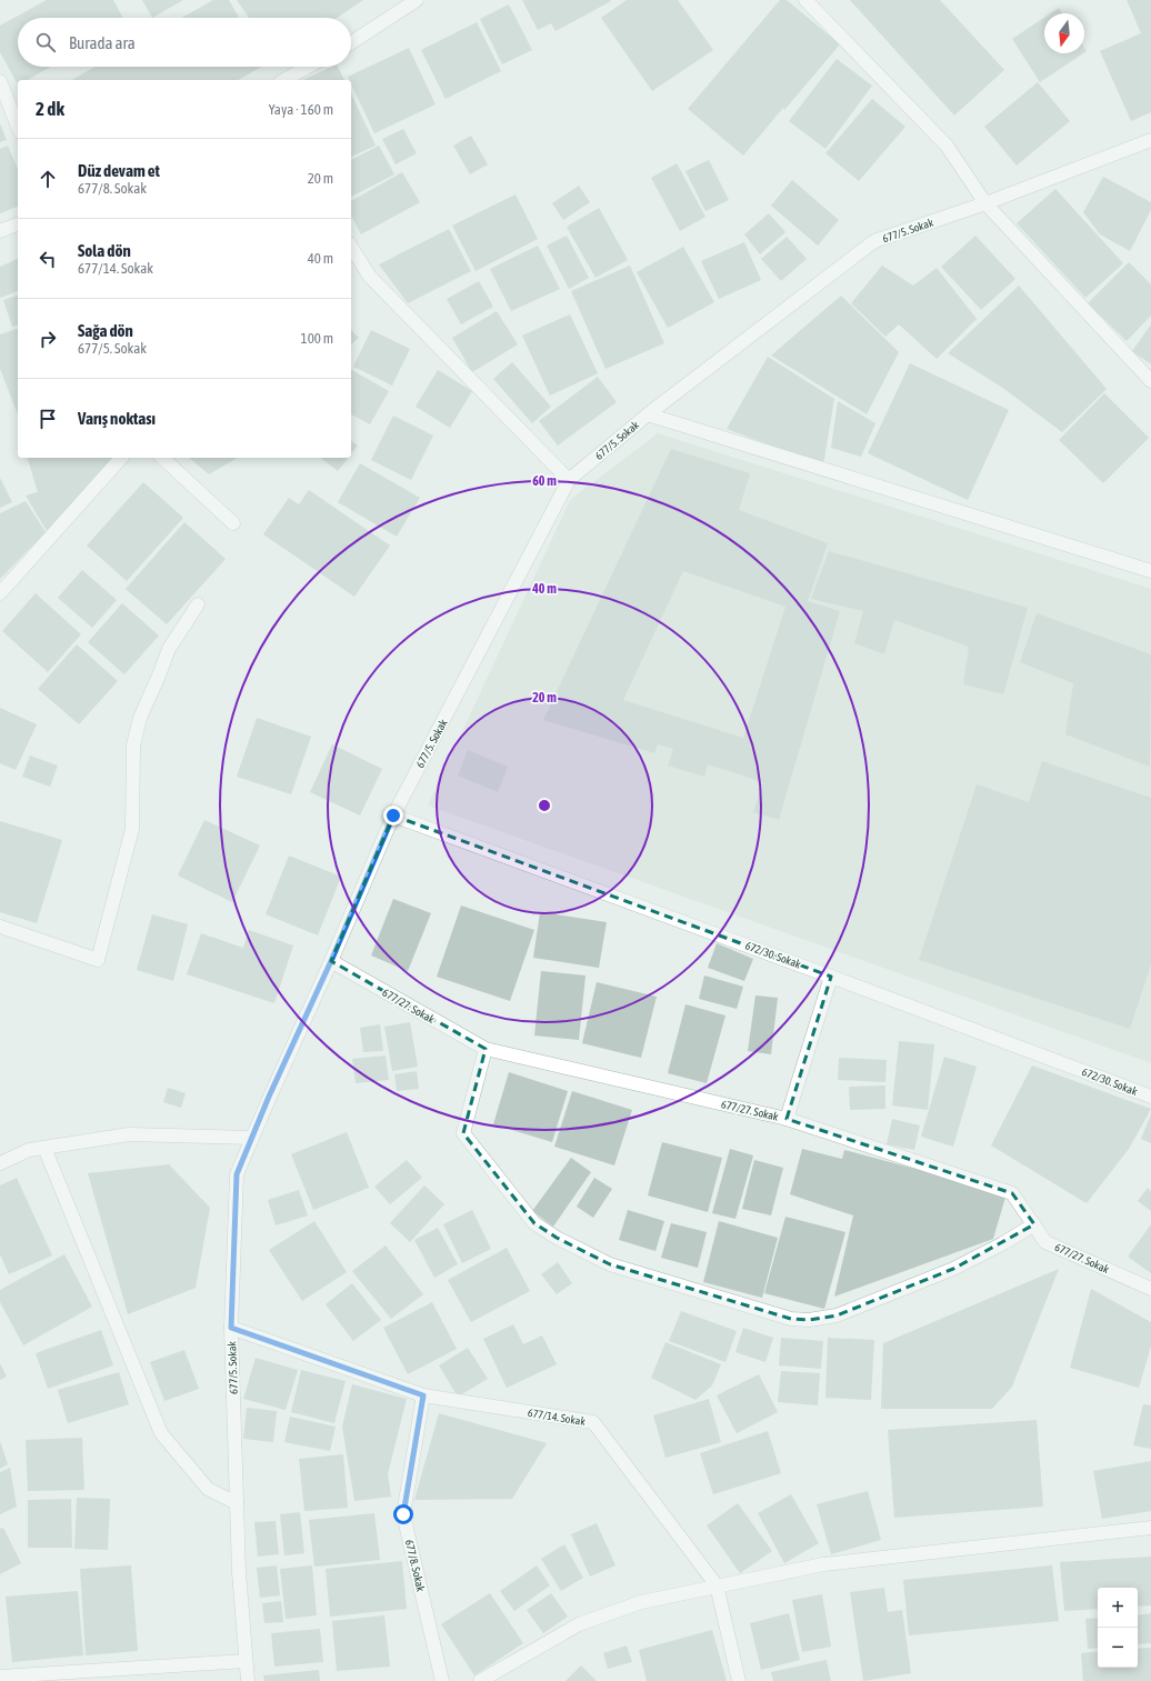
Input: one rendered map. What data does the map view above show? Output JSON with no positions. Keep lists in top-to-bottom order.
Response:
{
  "streets": {
    "street": [
      "677/5. Sokak",
      "672/30. Sokak",
      "677/27. Sokak",
      "677/14. Sokak",
      "677/8. Sokak"
    ]
  },
  "crossings": [
    ["677/5. Sokak", "672/30. Sokak"],
    ["677/5. Sokak", "677/27. Sokak"],
    ["677/5. Sokak", "677/14. Sokak"],
    ["677/14. Sokak", "677/8. Sokak"]
  ],
  "north": "bottom",
  "page": {
    "search": "Burada ara",
    "heading": ["2 dk", "Yaya · 160 m"],
    "list": [
      ["Düz devam et", "677/8. Sokak", "20 m"],
      ["Sola dön", "677/14. Sokak", "40 m"],
      ["Sağa dön", "677/5. Sokak", "100 m"],
      "Varış noktası"
    ],
    "map_buttons": ["+", "−"]
  },
  "rings": ["60 m", "40 m", "20 m"]
}
